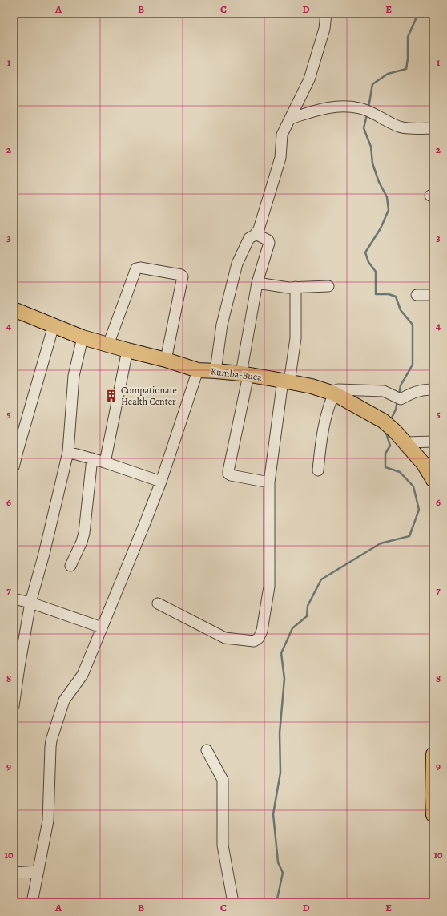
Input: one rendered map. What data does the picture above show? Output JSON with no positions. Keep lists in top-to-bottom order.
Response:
{
  "streets": {
    "highway": ["Kumba-Buea"]
  },
  "places": {
    "building": ["Compationate Health Center"]
  },
  "grid": {
    "columns": [
      "A",
      "B",
      "C",
      "D",
      "E"
    ],
    "rows": [
      "1",
      "2",
      "3",
      "4",
      "5",
      "6",
      "7",
      "8",
      "9",
      "10"
    ]
  }
}
